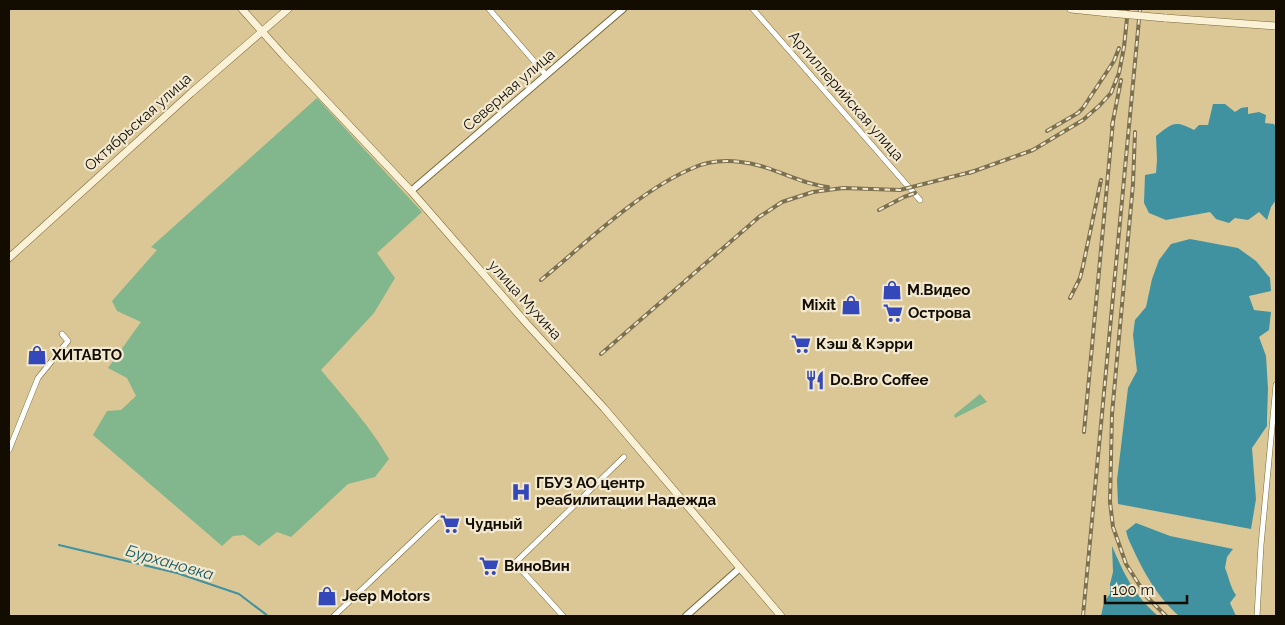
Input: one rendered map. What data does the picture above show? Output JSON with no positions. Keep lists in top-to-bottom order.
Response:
{
  "streets": {
    "main road": ["Октябрьская улица", "улица Мухина"],
    "street": ["Северная улица", "Артиллерийская улица"]
  },
  "crossings": [
    ["Северная улица", "улица Мухина"],
    ["Октябрьская улица", "улица Мухина"]
  ],
  "water": ["Бурхановка"],
  "places": {
    "shop": [
      "М.Видео",
      "Mixit",
      "ХИТАВТО",
      "Jeep Motors"
    ],
    "supermarket": [
      "Острова",
      "Кэш & Кэрри",
      "Чудный",
      "ВиноВин"
    ],
    "restaurant": ["Do.Bro Coffee"],
    "hospital": ["ГБУЗ АО центр реабилитации Надежда"]
  },
  "scale_bar": "100 m"
}
